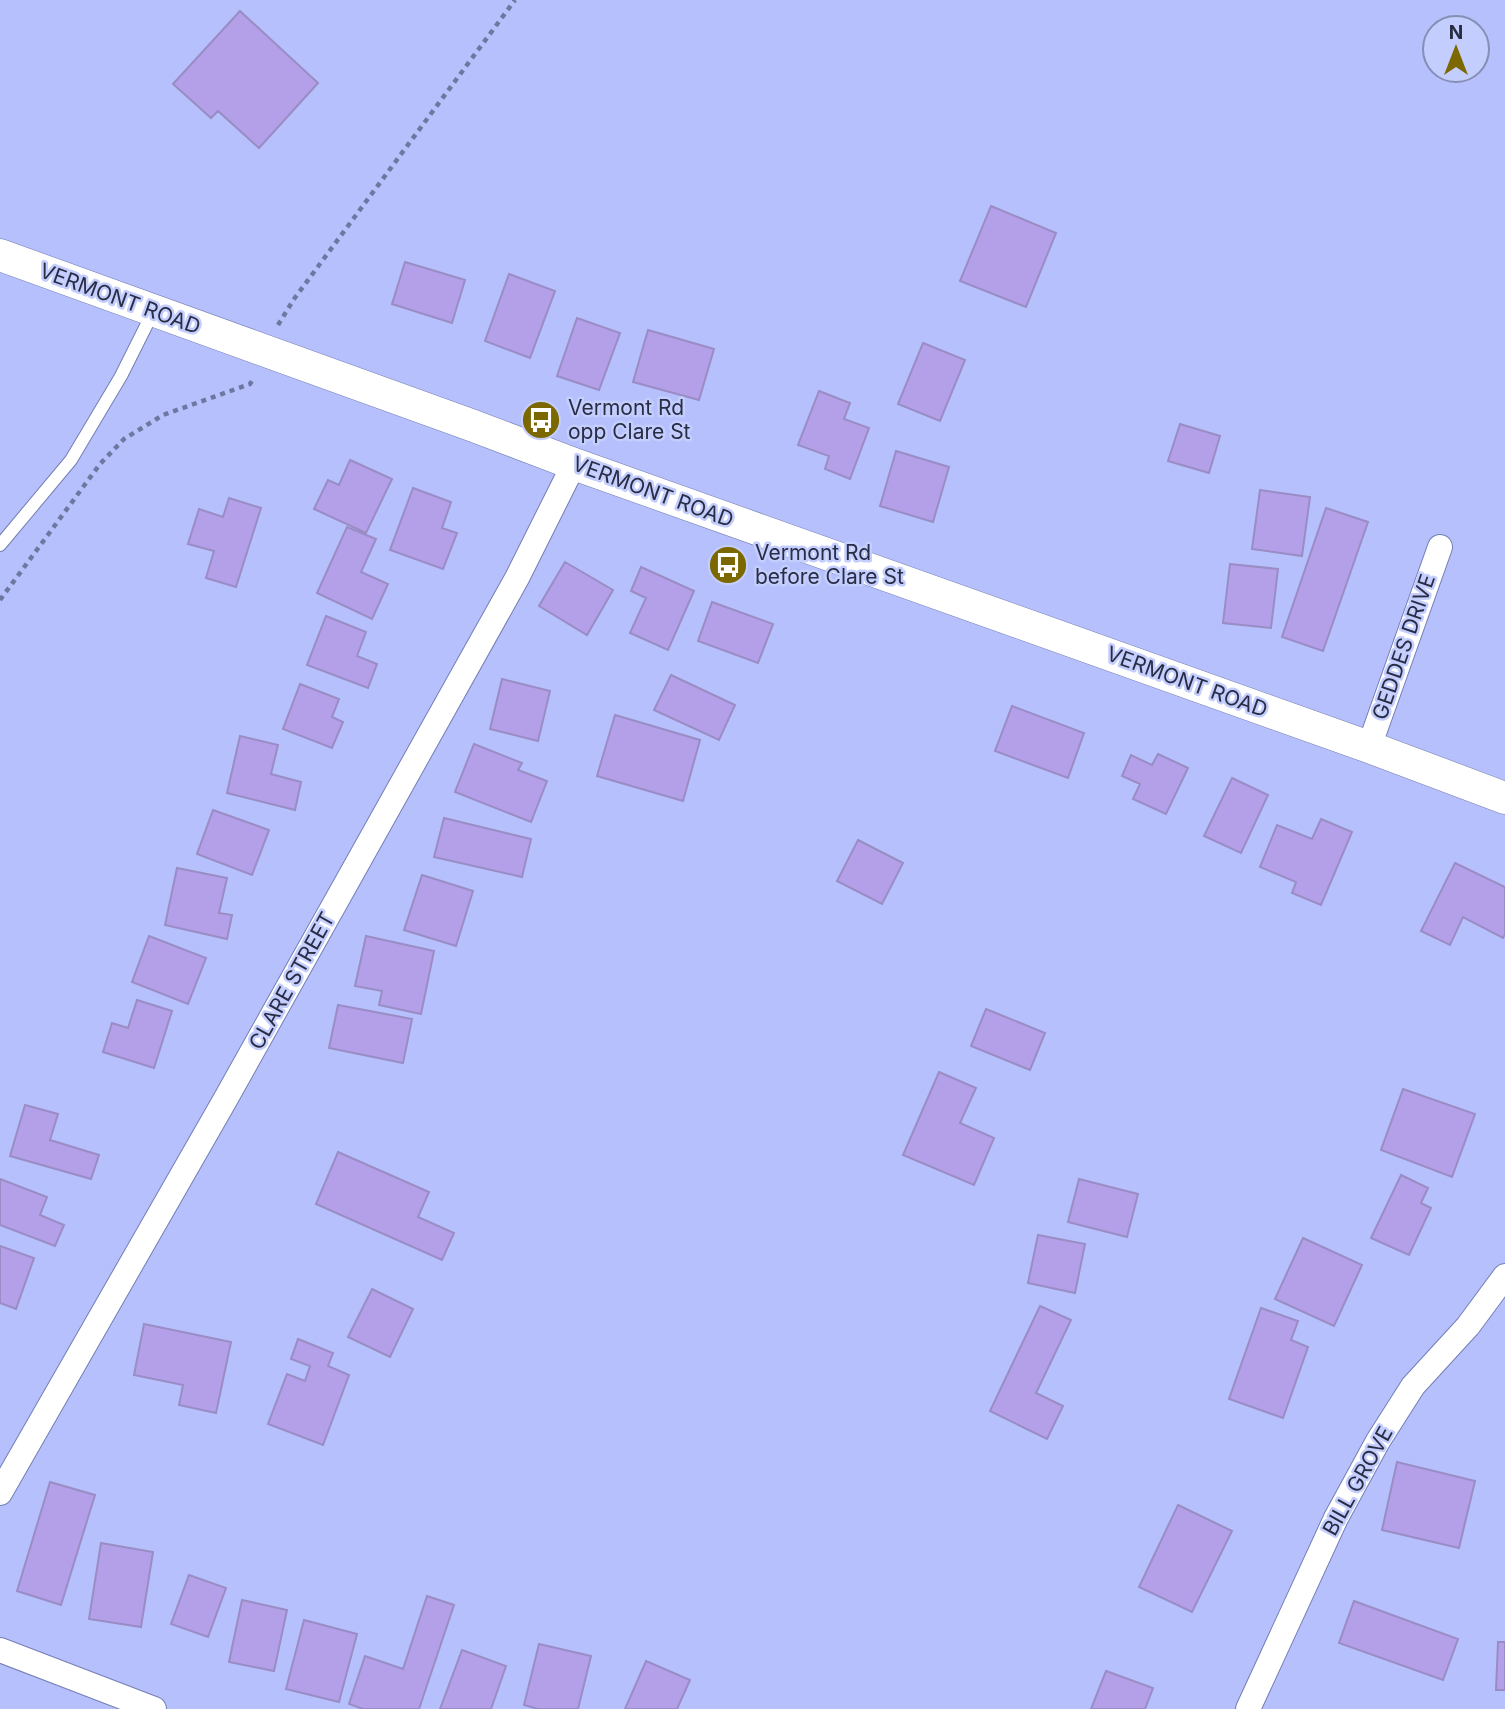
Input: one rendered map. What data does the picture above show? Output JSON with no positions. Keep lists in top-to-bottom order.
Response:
{
  "streets": {
    "street": [
      "VERMONT ROAD",
      "GEDDES DRIVE",
      "CLARE STREET",
      "BILL GROVE"
    ]
  },
  "crossings": [
    ["VERMONT ROAD", "GEDDES DRIVE"],
    ["VERMONT ROAD", "CLARE STREET"]
  ],
  "places": {
    "bus stop": ["Vermont Rd opp Clare St", "Vermont Rd before Clare St"]
  },
  "north": "top"
}
